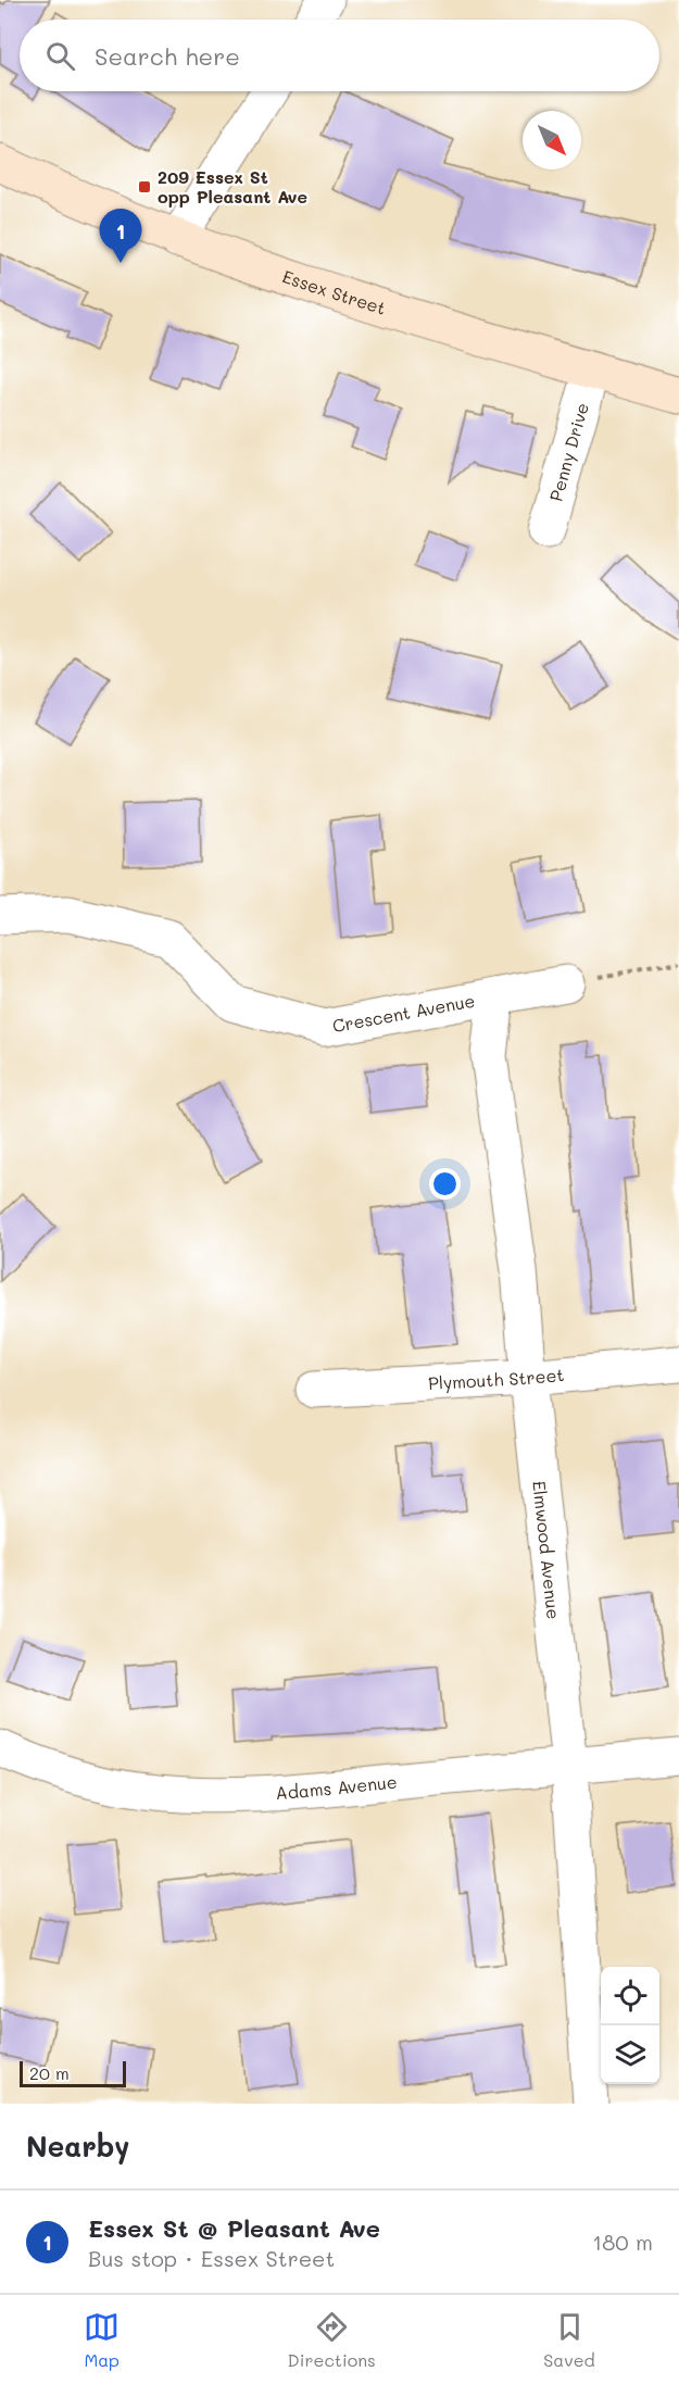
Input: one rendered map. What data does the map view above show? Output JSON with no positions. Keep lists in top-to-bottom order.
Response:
{
  "streets": {
    "main road": ["Essex Street"],
    "street": [
      "Penny Drive",
      "Crescent Avenue",
      "Plymouth Street",
      "Elmwood Avenue",
      "Adams Avenue"
    ]
  },
  "crossings": [
    ["Essex Street", "Penny Drive"],
    ["Crescent Avenue", "Elmwood Avenue"],
    ["Plymouth Street", "Elmwood Avenue"],
    ["Elmwood Avenue", "Adams Avenue"]
  ],
  "places": {
    "transit": ["209 Essex St opp Pleasant Ave"]
  },
  "scale_bar": "20 m",
  "north": "bottom right",
  "page": {
    "search": "Search here",
    "pins": "1",
    "scale": "20 m",
    "heading": "Nearby",
    "list": [
      {
        "mark": "1",
        "name": "Essex St @ Pleasant Ave",
        "note": "Bus stop · Essex Street",
        "value": "180 m"
      }
    ],
    "nav": ["Map", "Directions", "Saved"]
  }
}
